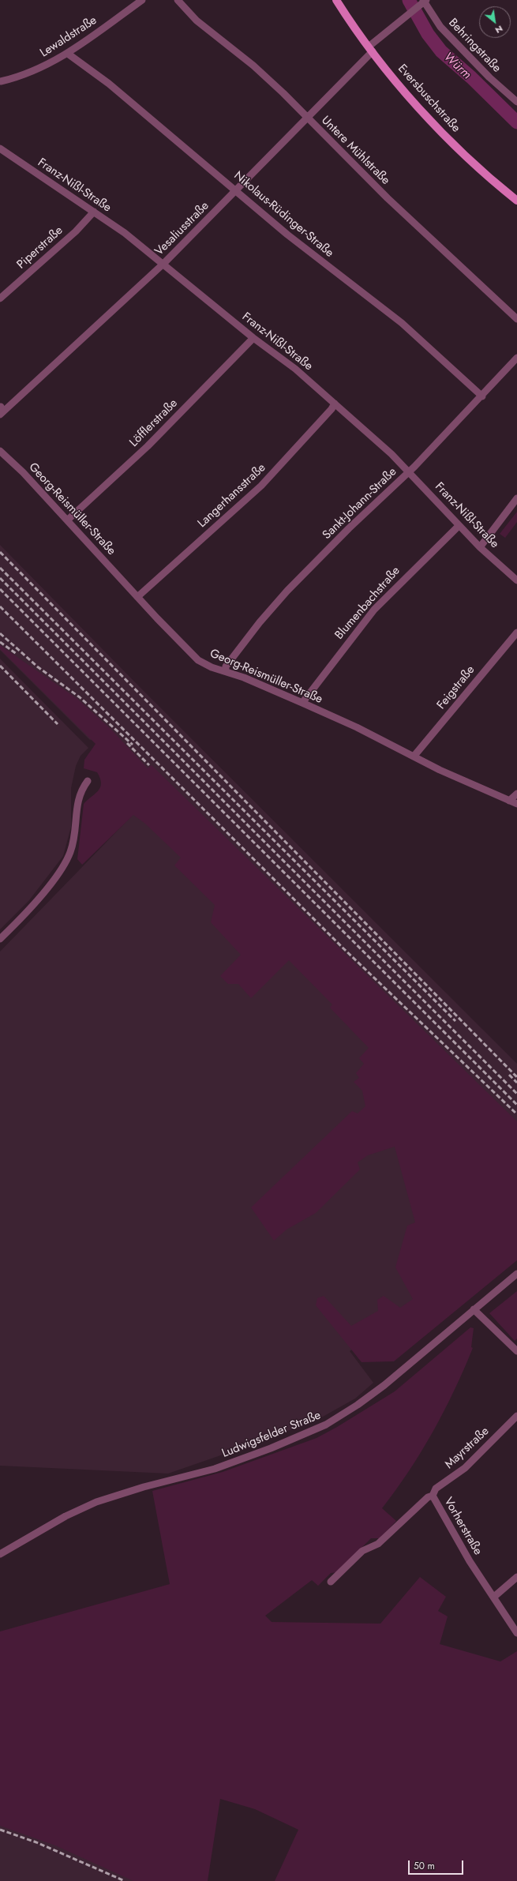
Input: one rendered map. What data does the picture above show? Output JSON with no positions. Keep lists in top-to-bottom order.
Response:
{
  "streets": {
    "main road": ["Eversbuschstraße"],
    "street": [
      "Lewaldstraße",
      "Behringstraße",
      "Untere Mühlstraße",
      "Franz-Nißl-Straße",
      "Nikolaus-Rüdinger-Straße",
      "Vesaliusstraße",
      "Piperstraße",
      "Löfflerstraße",
      "Langerhansstraße",
      "Sankt-Johann-Straße",
      "Georg-Reismüller-Straße",
      "Blumenbachstraße",
      "Feigstraße",
      "Ludwigsfelder Straße",
      "Mayrstraße",
      "Vorherstraße"
    ]
  },
  "crossings": [
    ["Lewaldstraße", "Nikolaus-Rüdinger-Straße"],
    ["Behringstraße", "Vesaliusstraße"],
    ["Eversbuschstraße", "Vesaliusstraße"],
    ["Untere Mühlstraße", "Vesaliusstraße"],
    ["Franz-Nißl-Straße", "Vesaliusstraße"],
    ["Franz-Nißl-Straße", "Piperstraße"],
    ["Franz-Nißl-Straße", "Löfflerstraße"],
    ["Franz-Nißl-Straße", "Langerhansstraße"],
    ["Franz-Nißl-Straße", "Sankt-Johann-Straße"],
    ["Franz-Nißl-Straße", "Blumenbachstraße"],
    ["Nikolaus-Rüdinger-Straße", "Vesaliusstraße"],
    ["Nikolaus-Rüdinger-Straße", "Sankt-Johann-Straße"],
    ["Löfflerstraße", "Georg-Reismüller-Straße"],
    ["Langerhansstraße", "Georg-Reismüller-Straße"],
    ["Sankt-Johann-Straße", "Georg-Reismüller-Straße"],
    ["Georg-Reismüller-Straße", "Blumenbachstraße"],
    ["Georg-Reismüller-Straße", "Feigstraße"],
    ["Mayrstraße", "Vorherstraße"]
  ],
  "water": ["Würm"],
  "scale_bar": "50 m",
  "north": "bottom right"
}
